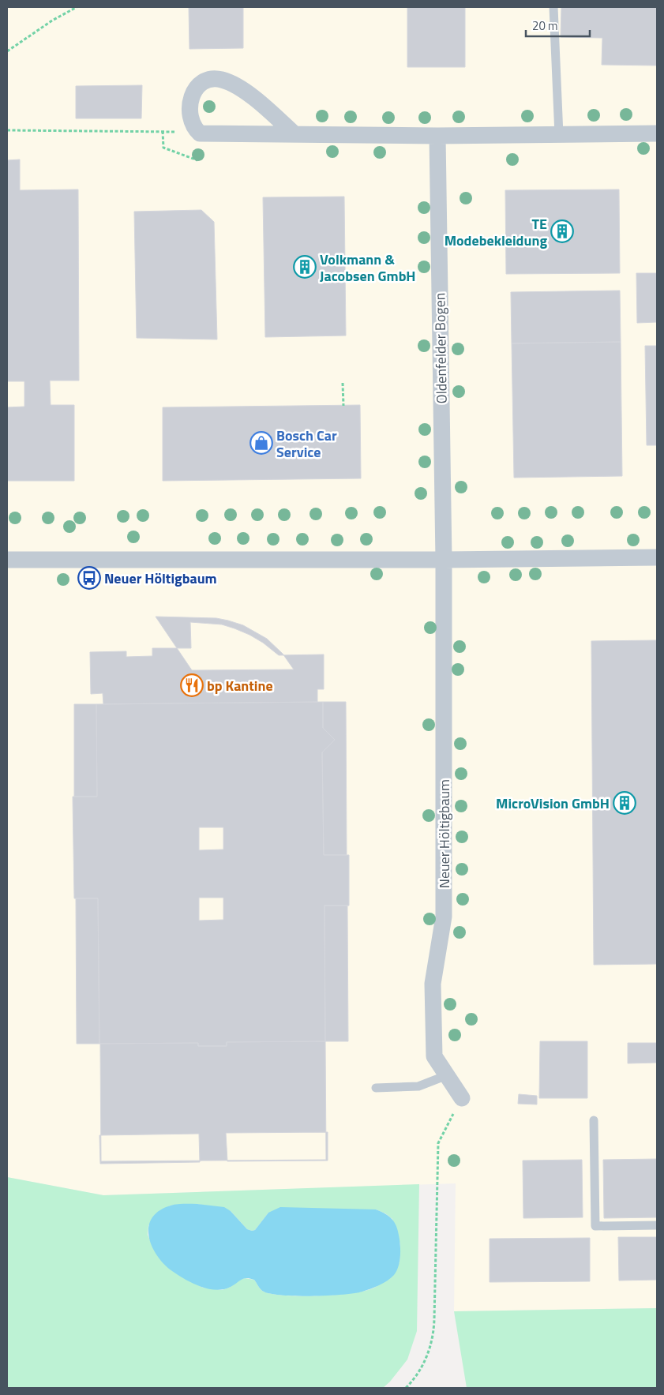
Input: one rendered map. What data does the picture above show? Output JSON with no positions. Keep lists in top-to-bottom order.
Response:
{
  "streets": {
    "street": ["Oldenfelder Bogen", "Neuer Höltigbaum"]
  },
  "crossings": [
    ["Oldenfelder Bogen", "Neuer Höltigbaum"]
  ],
  "places": {
    "building": ["TE Modebekleidung", "Volkmann & Jacobsen GmbH", "MicroVision GmbH"],
    "shop": ["Bosch Car Service"],
    "bus stop": ["Neuer Höltigbaum"],
    "restaurant": ["bp Kantine"]
  },
  "scale_bar": "20 m"
}
